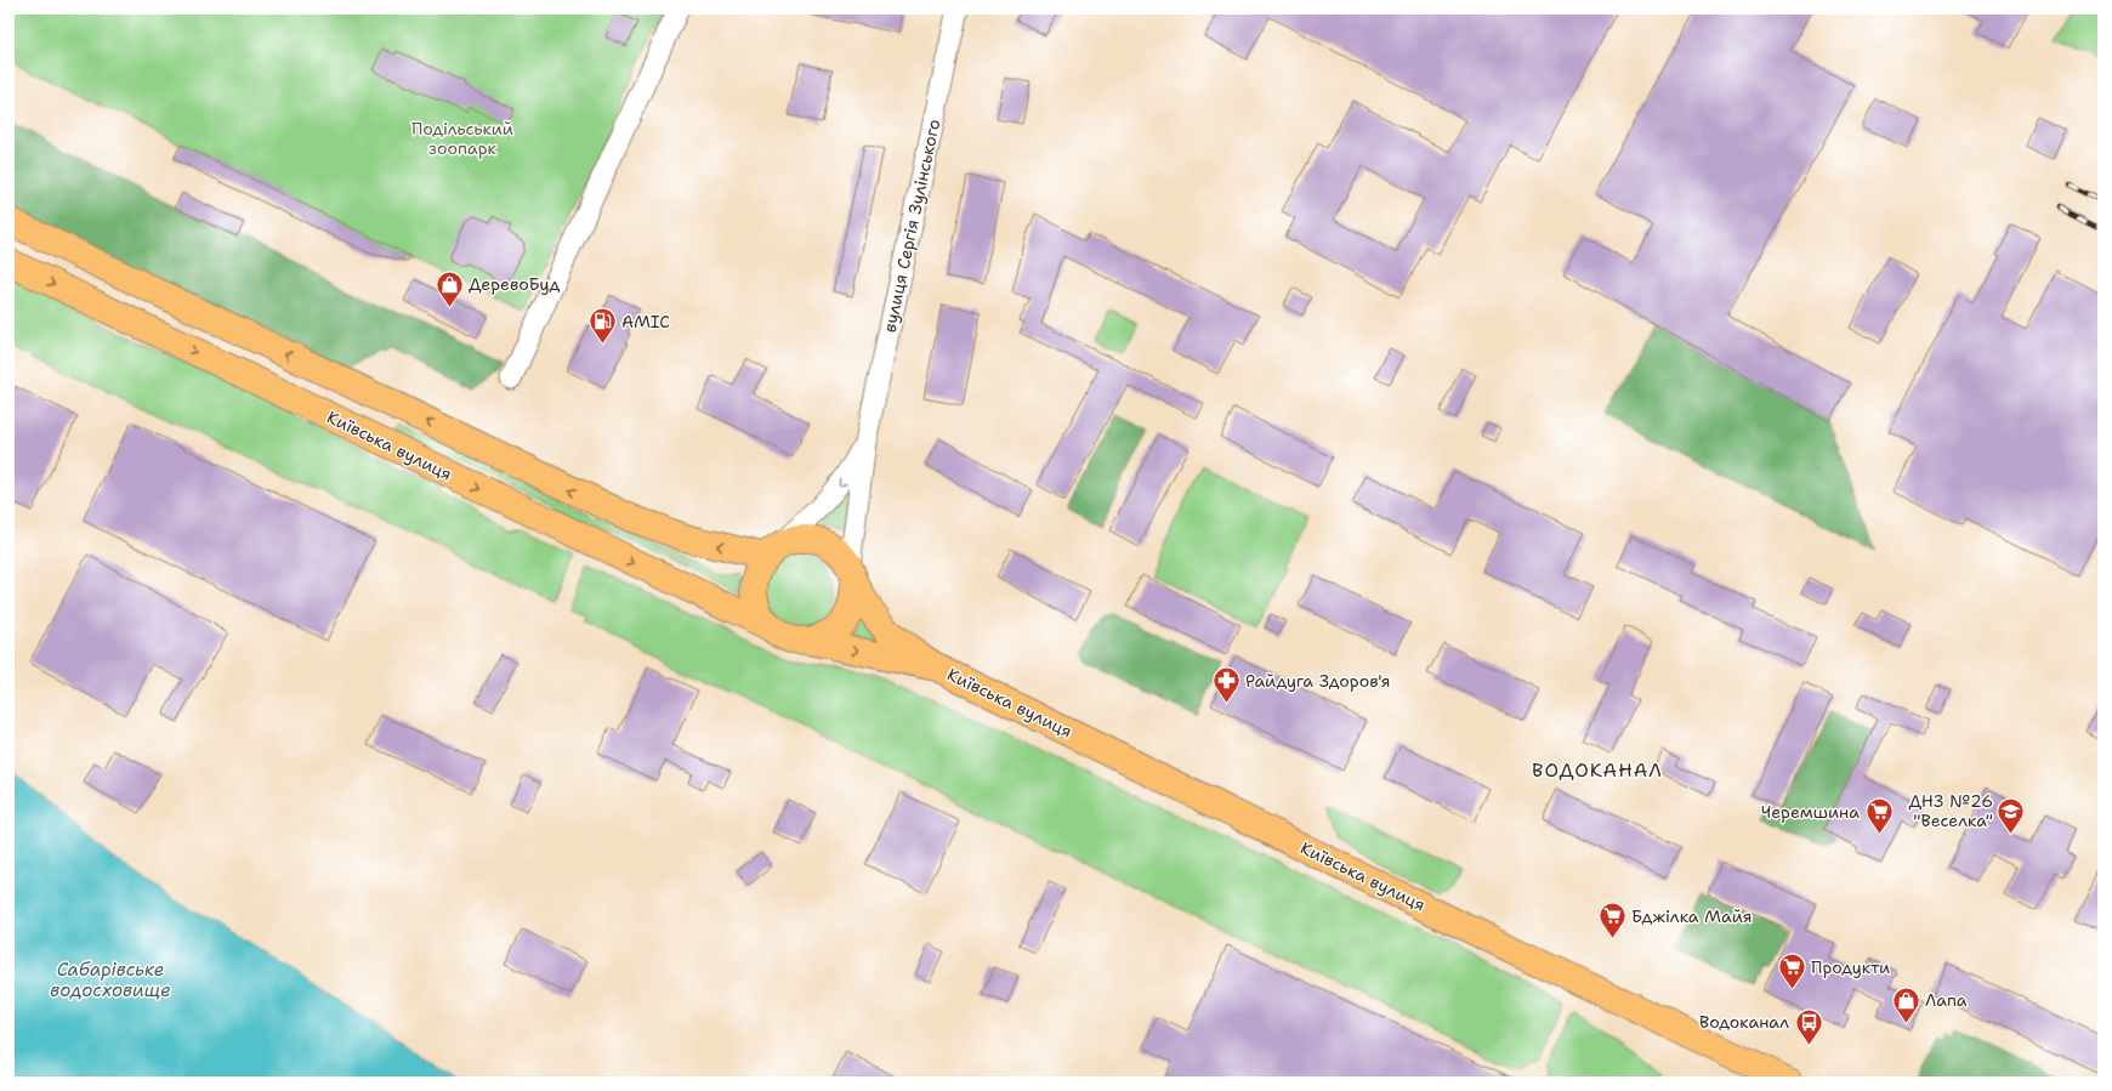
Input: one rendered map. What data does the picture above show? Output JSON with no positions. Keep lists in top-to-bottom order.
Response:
{
  "streets": {
    "main road": ["Київська вулиця"],
    "street": ["вулиця Сергія Зулінського"]
  },
  "districts": ["ВОДОКАНАЛ"],
  "water": ["Сабарівське водосховище"],
  "parks": ["Подільський зоопарк"],
  "places": {
    "shop": ["ДеревоБуд", "Лапа"],
    "fuel station": ["АМІС"],
    "pharmacy": ["Райдуга Здоров'я"],
    "school or university": ["ДНЗ №26 \"Веселка\""],
    "supermarket": ["Черемшина", "Бджілка Майя", "Продукти"],
    "bus stop": ["Водоканал"]
  }
}
